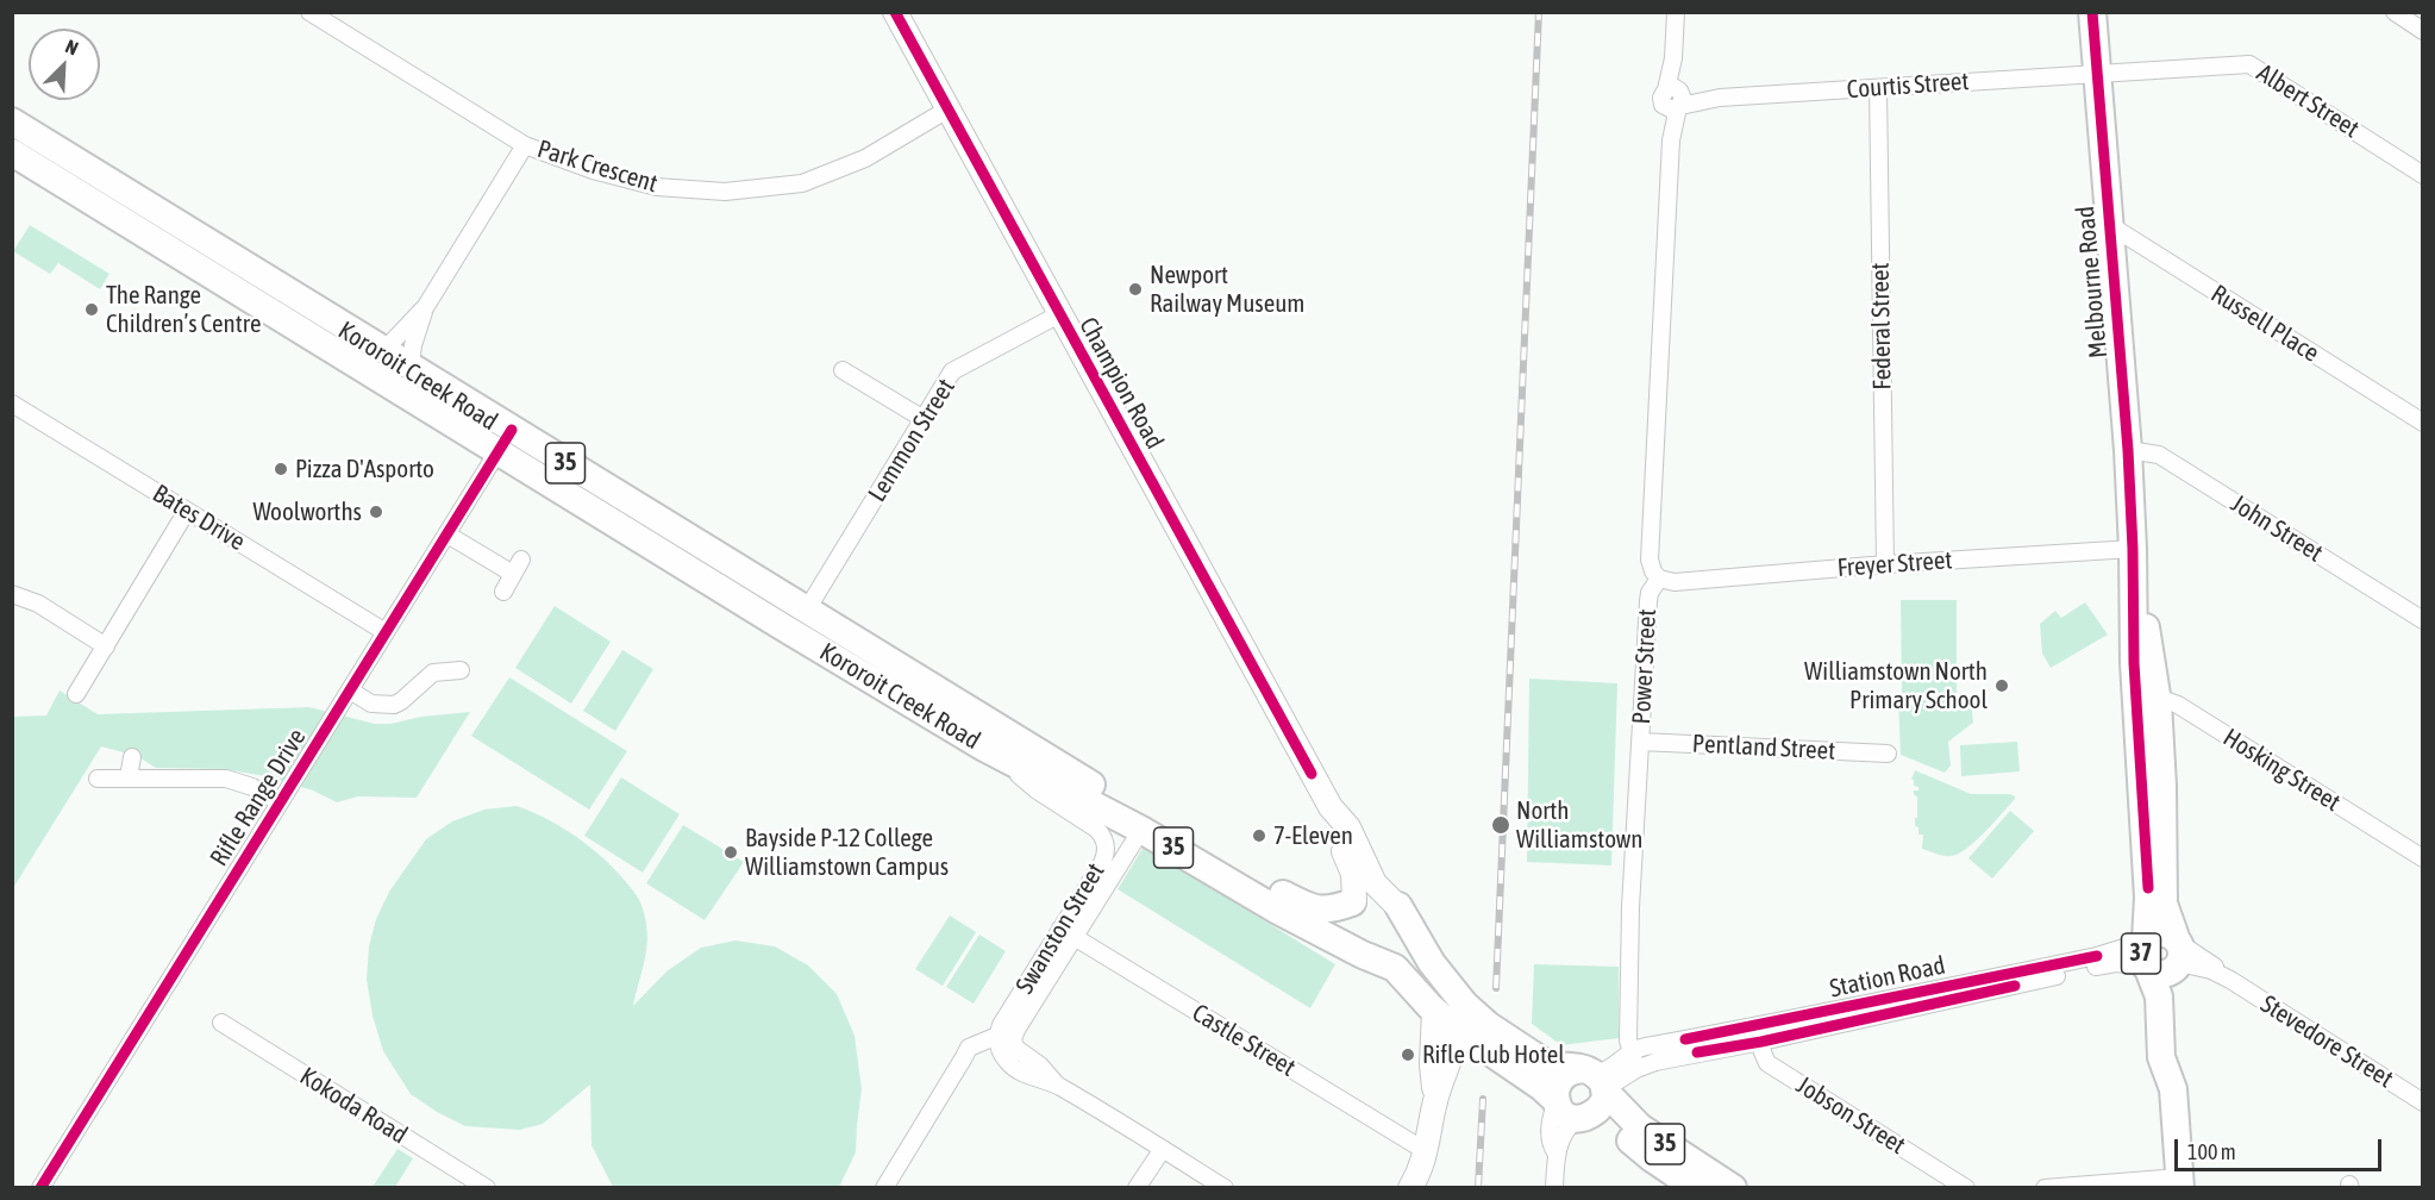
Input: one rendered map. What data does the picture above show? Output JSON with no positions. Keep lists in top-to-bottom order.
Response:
{
  "streets": {
    "main road": [
      "Melbourne Road",
      "Kororoit Creek Road",
      "35",
      "37"
    ],
    "street": [
      "Courtis Street",
      "Albert Street",
      "Park Crescent",
      "Russell Place",
      "Federal Street",
      "Champion Road",
      "Lemmon Street",
      "Bates Drive",
      "John Street",
      "Freyer Street",
      "Power Street",
      "Pentland Street",
      "Hosking Street",
      "Rifle Range Drive",
      "Swanston Street",
      "Station Road",
      "Castle Street",
      "Stevedore Street",
      "Kokoda Road",
      "Jobson Street"
    ]
  },
  "crossings": [
    ["Courtis Street", "Albert Street"],
    ["Courtis Street", "Melbourne Road"],
    ["Courtis Street", "Federal Street"],
    ["Courtis Street", "Power Street"],
    ["Albert Street", "Melbourne Road"],
    ["Park Crescent", "Champion Road"],
    ["Melbourne Road", "Russell Place"],
    ["Melbourne Road", "John Street"],
    ["Melbourne Road", "Freyer Street"],
    ["Melbourne Road", "Hosking Street"],
    ["Melbourne Road", "37"],
    ["Melbourne Road", "Station Road"],
    ["Melbourne Road", "Stevedore Street"],
    ["Federal Street", "Freyer Street"],
    ["Kororoit Creek Road", "Champion Road"],
    ["Kororoit Creek Road", "Lemmon Street"],
    ["Kororoit Creek Road", "35"],
    ["Kororoit Creek Road", "Rifle Range Drive"],
    ["Kororoit Creek Road", "Swanston Street"],
    ["Champion Road", "Lemmon Street"],
    ["Champion Road", "35"],
    ["35", "Station Road"],
    ["Bates Drive", "Rifle Range Drive"],
    ["Freyer Street", "Power Street"],
    ["Power Street", "Pentland Street"],
    ["Power Street", "Station Road"],
    ["Swanston Street", "Castle Street"],
    ["37", "Station Road"],
    ["37", "Stevedore Street"],
    ["Station Road", "Stevedore Street"],
    ["Station Road", "Jobson Street"]
  ],
  "places": [
    "Newport Railway Museum",
    "The Range Children’s Centre",
    "Pizza D'Asporto",
    "Woolworths",
    "Williamstown North Primary School",
    "North Williamstown",
    "7-Eleven",
    "Bayside P-12 College Williamstown Campus",
    "Rifle Club Hotel"
  ],
  "scale_bar": "100 m",
  "north": "top right"
}
